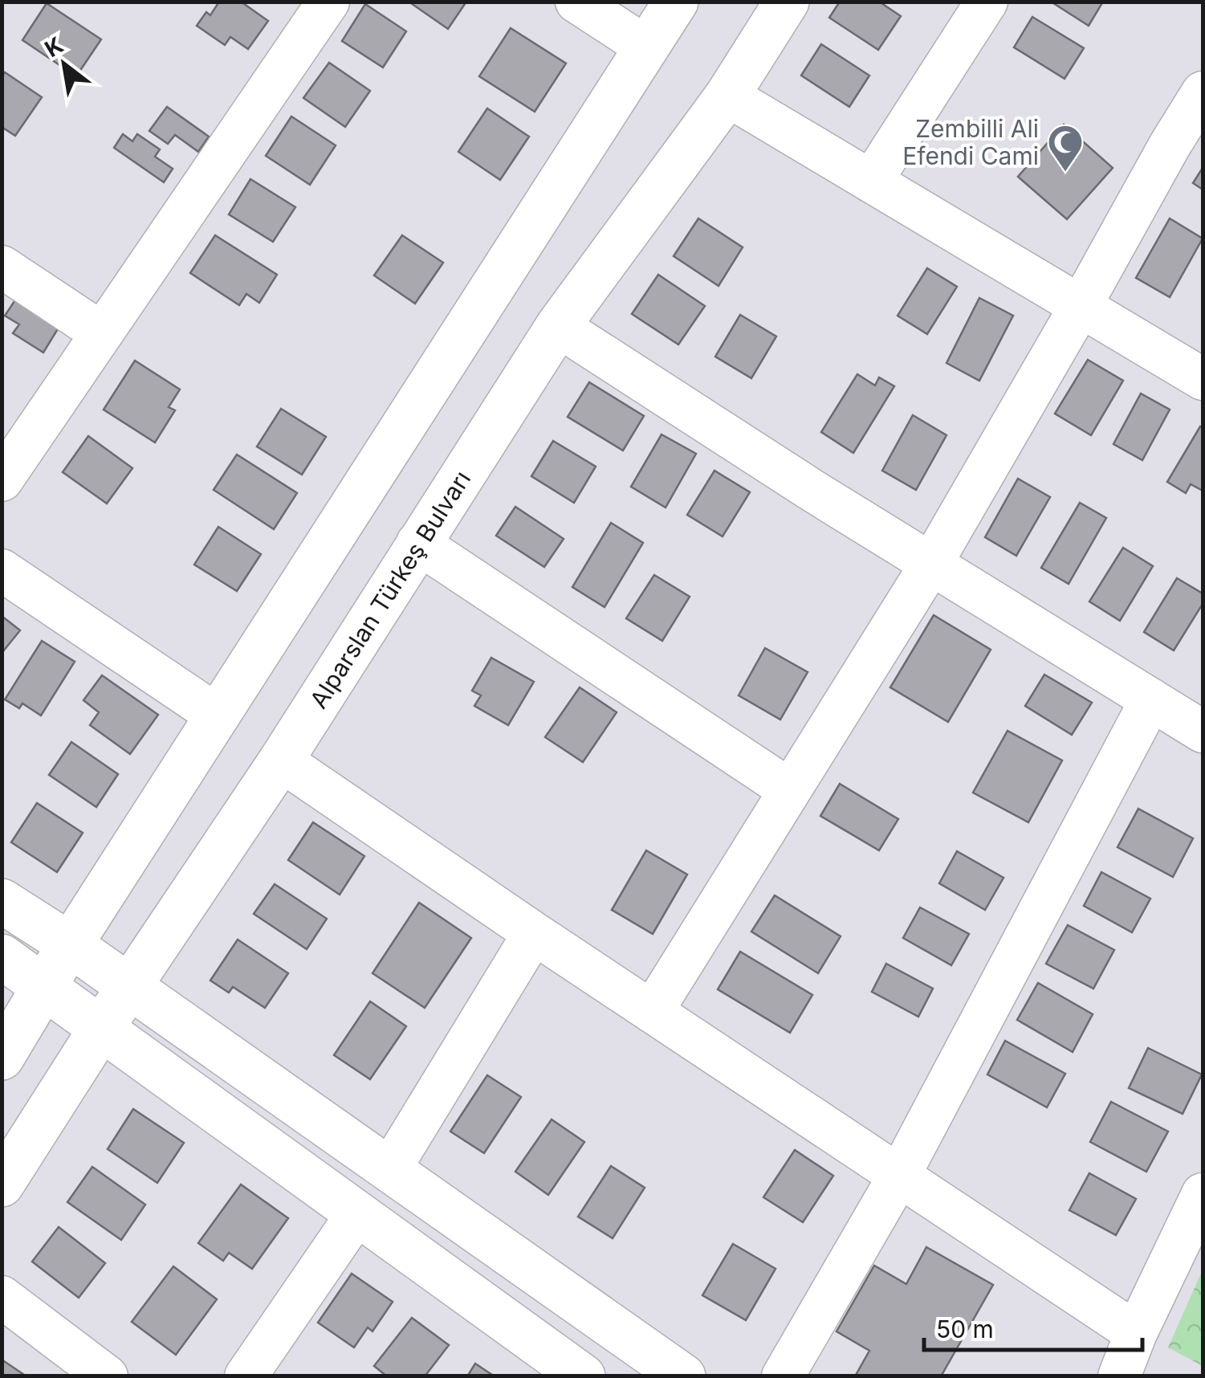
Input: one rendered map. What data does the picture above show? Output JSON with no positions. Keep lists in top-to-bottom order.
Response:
{
  "streets": {
    "main road": ["Alparslan Türkeş Bulvarı"]
  },
  "places": {
    "mosque": ["Zembilli Ali Efendi Cami"]
  },
  "scale_bar": "50 m",
  "north": "top left"
}
